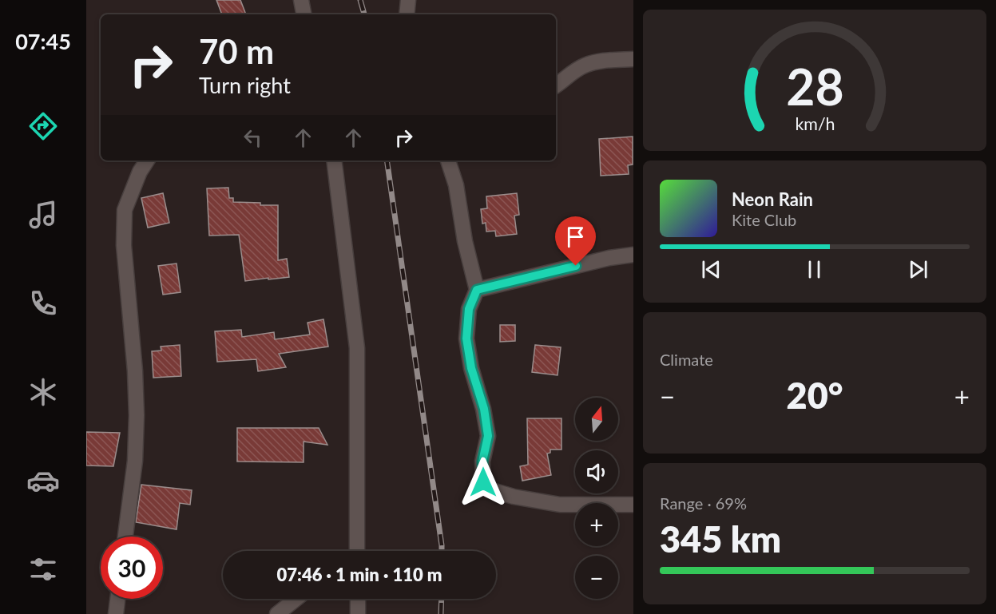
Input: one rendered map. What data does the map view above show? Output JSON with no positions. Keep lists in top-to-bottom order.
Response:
{
  "north": "top",
  "page": {
    "tabs": "07:45",
    "turn": ["70 m", "Turn right"],
    "song": ["Neon Rain", "Kite Club"],
    "tile": [
      "Climate",
      ["Range · 69%", "345 km"]
    ],
    "heat": ["−", "20°", "+"],
    "map_buttons": ["+", "−"],
    "limit": "30",
    "trip": "07:46 · 1 min · 110 m",
    "gauge": ["28", "km/h"]
  }
}
